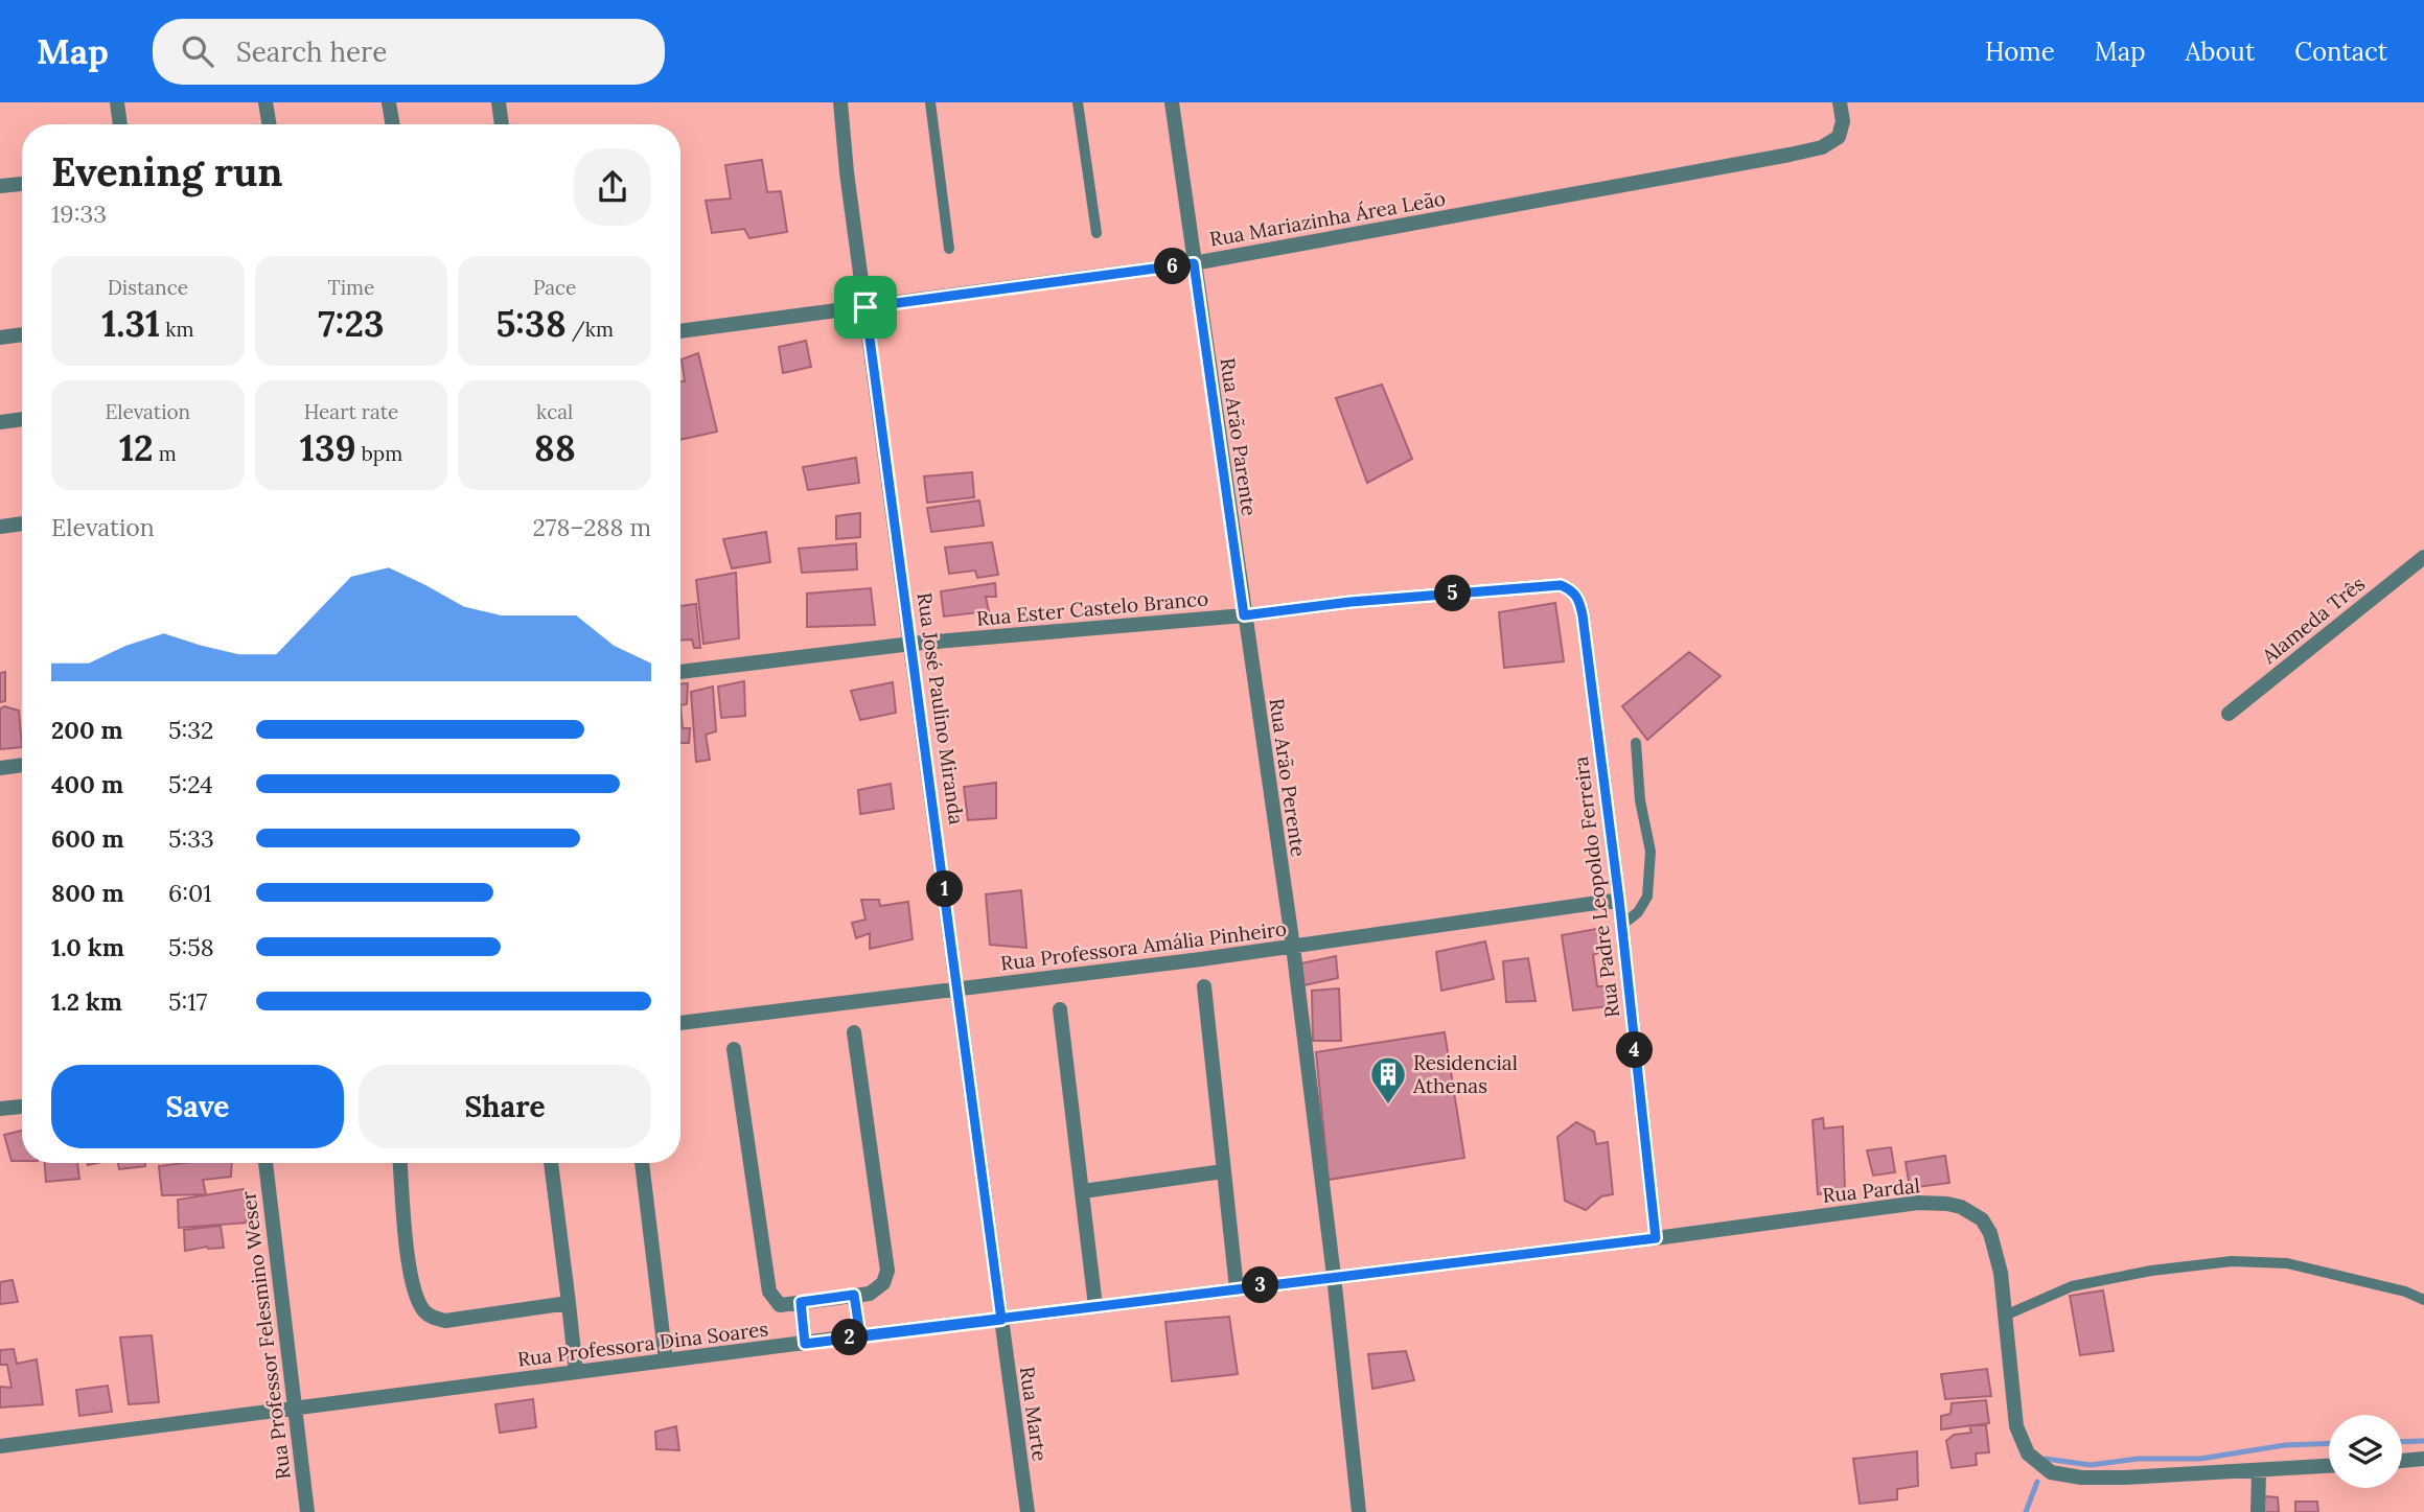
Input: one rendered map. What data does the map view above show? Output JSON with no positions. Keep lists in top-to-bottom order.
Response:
{
  "streets": {
    "street": [
      "Rua Mariazinha Área Leão",
      "Rua Arão Parente",
      "Rua Ester Castelo Branco",
      "Alameda Três",
      "Rua José Paulino Miranda",
      "Rua Arão Perente",
      "Rua Padre Leopoldo Ferreira",
      "Rua Professora Amália Pinheiro",
      "Rua Pardal",
      "Rua Professor Felesmino Weser",
      "Rua Professora Dina Soares",
      "Rua Marte"
    ]
  },
  "crossings": [
    ["Rua Mariazinha Área Leão", "Rua Arão Parente"],
    ["Rua Mariazinha Área Leão", "Rua José Paulino Miranda"],
    ["Rua Arão Parente", "Rua Ester Castelo Branco"],
    ["Rua Arão Parente", "Rua Arão Perente"],
    ["Rua Ester Castelo Branco", "Rua José Paulino Miranda"],
    ["Rua Ester Castelo Branco", "Rua Arão Perente"],
    ["Rua Ester Castelo Branco", "Rua Padre Leopoldo Ferreira"],
    ["Rua José Paulino Miranda", "Rua Professora Amália Pinheiro"],
    ["Rua José Paulino Miranda", "Rua Professora Dina Soares"],
    ["Rua José Paulino Miranda", "Rua Marte"],
    ["Rua Arão Perente", "Rua Professora Amália Pinheiro"],
    ["Rua Padre Leopoldo Ferreira", "Rua Professora Amália Pinheiro"],
    ["Rua Padre Leopoldo Ferreira", "Rua Pardal"],
    ["Rua Pardal", "Rua Professora Dina Soares"],
    ["Rua Professor Felesmino Weser", "Rua Professora Dina Soares"],
    ["Rua Professora Dina Soares", "Rua Marte"]
  ],
  "places": {
    "building": ["Residencial Athenas"]
  },
  "page": {
    "header": "Map",
    "search": "Search here",
    "nav": [
      "Home",
      "Map",
      "About",
      "Contact"
    ],
    "heading": ["Evening run", "19:33"],
    "pins": [
      "6",
      "5",
      "1",
      "4",
      "3",
      "2"
    ],
    "stats": [
      ["Distance", "1.31 km"],
      ["Time", "7:23"],
      ["Pace", "5:38 /km"],
      ["Elevation", "12 m"],
      ["Heart rate", "139 bpm"],
      ["kcal", "88"]
    ],
    "chart": ["Elevation", "278–288 m"],
    "list": [
      {
        "name": "200 m",
        "note": "5:32"
      },
      {
        "name": "400 m",
        "note": "5:24"
      },
      {
        "name": "600 m",
        "note": "5:33"
      },
      {
        "name": "800 m",
        "note": "6:01"
      },
      {
        "name": "1.0 km",
        "note": "5:58"
      },
      {
        "name": "1.2 km",
        "note": "5:17"
      }
    ],
    "buttons": ["Save", "Share"]
  }
}
